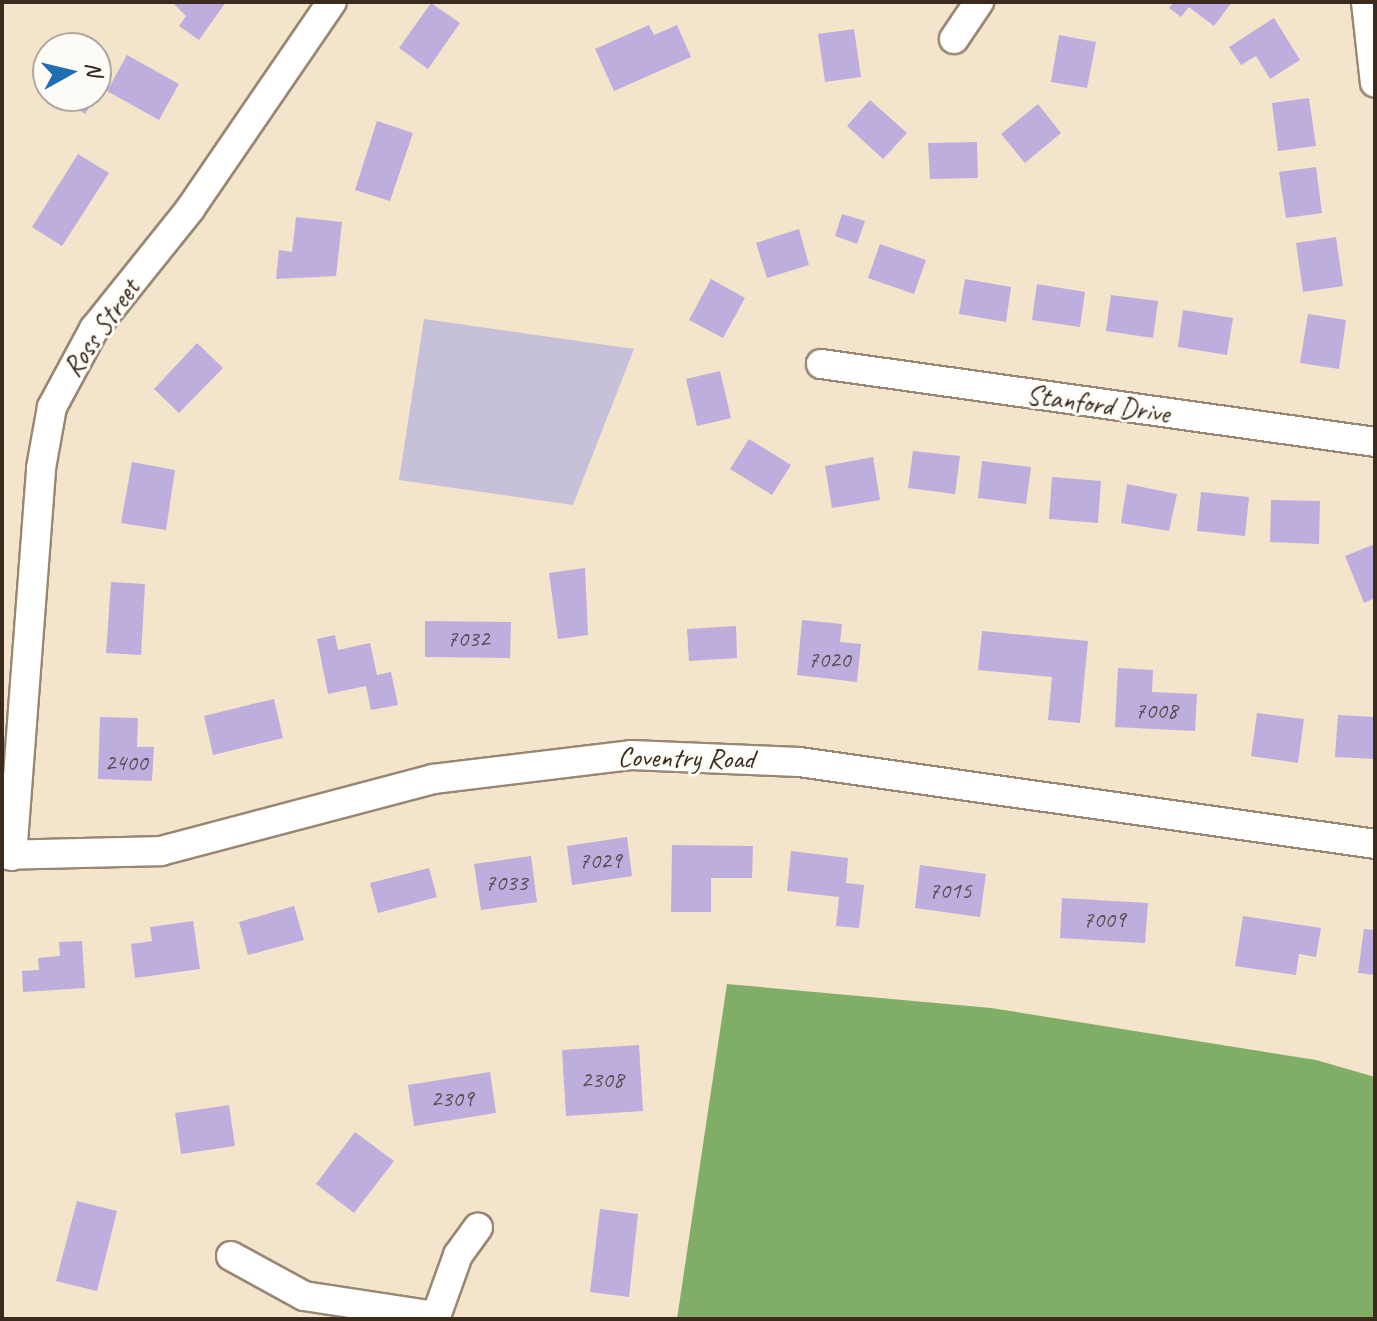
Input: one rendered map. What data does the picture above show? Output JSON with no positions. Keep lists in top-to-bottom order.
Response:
{
  "streets": {
    "street": ["Ross Street", "Stanford Drive", "Coventry Road"]
  },
  "crossings": [
    ["Ross Street", "Coventry Road"]
  ],
  "house_numbers": [
    "7032",
    "7020",
    "7008",
    "2400",
    "7029",
    "7033",
    "7015",
    "7009",
    "2308",
    "2309"
  ],
  "north": "right"
}
